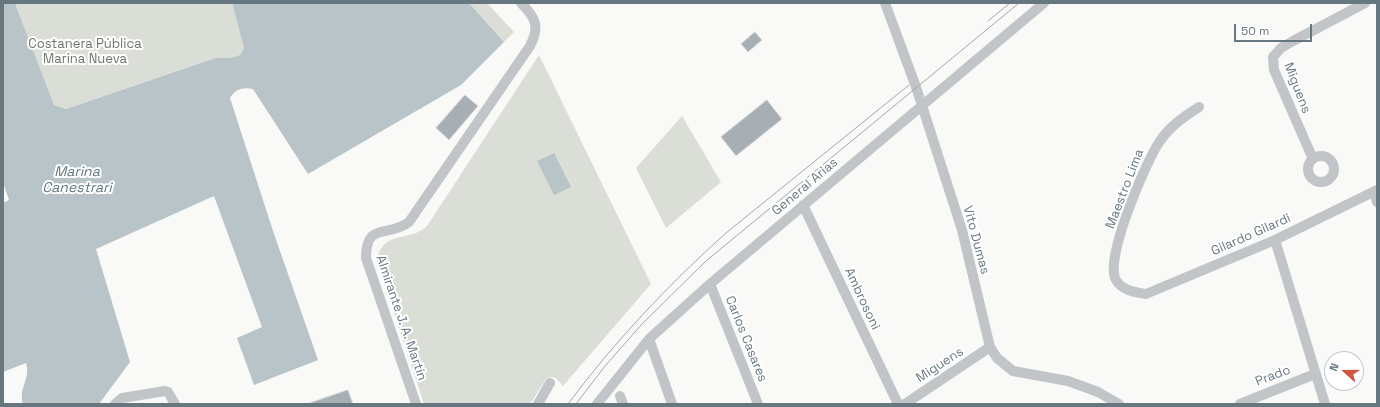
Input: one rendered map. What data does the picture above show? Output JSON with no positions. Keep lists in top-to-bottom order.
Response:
{
  "streets": {
    "street": [
      "Miguens",
      "General Arias",
      "Maestro Lima",
      "Gilardo Gilardi",
      "Vito Dumas",
      "Ambrosoni",
      "Almirante J. A. Martín",
      "Carlos Casares",
      "Prado"
    ]
  },
  "crossings": [
    ["Miguens", "Vito Dumas"],
    ["General Arias", "Vito Dumas"],
    ["General Arias", "Ambrosoni"],
    ["General Arias", "Carlos Casares"],
    ["Maestro Lima", "Gilardo Gilardi"]
  ],
  "water": ["Marina Canestrari"],
  "parks": ["Costanera Pública Marina Nueva"],
  "scale_bar": "50 m",
  "north": "left"
}
